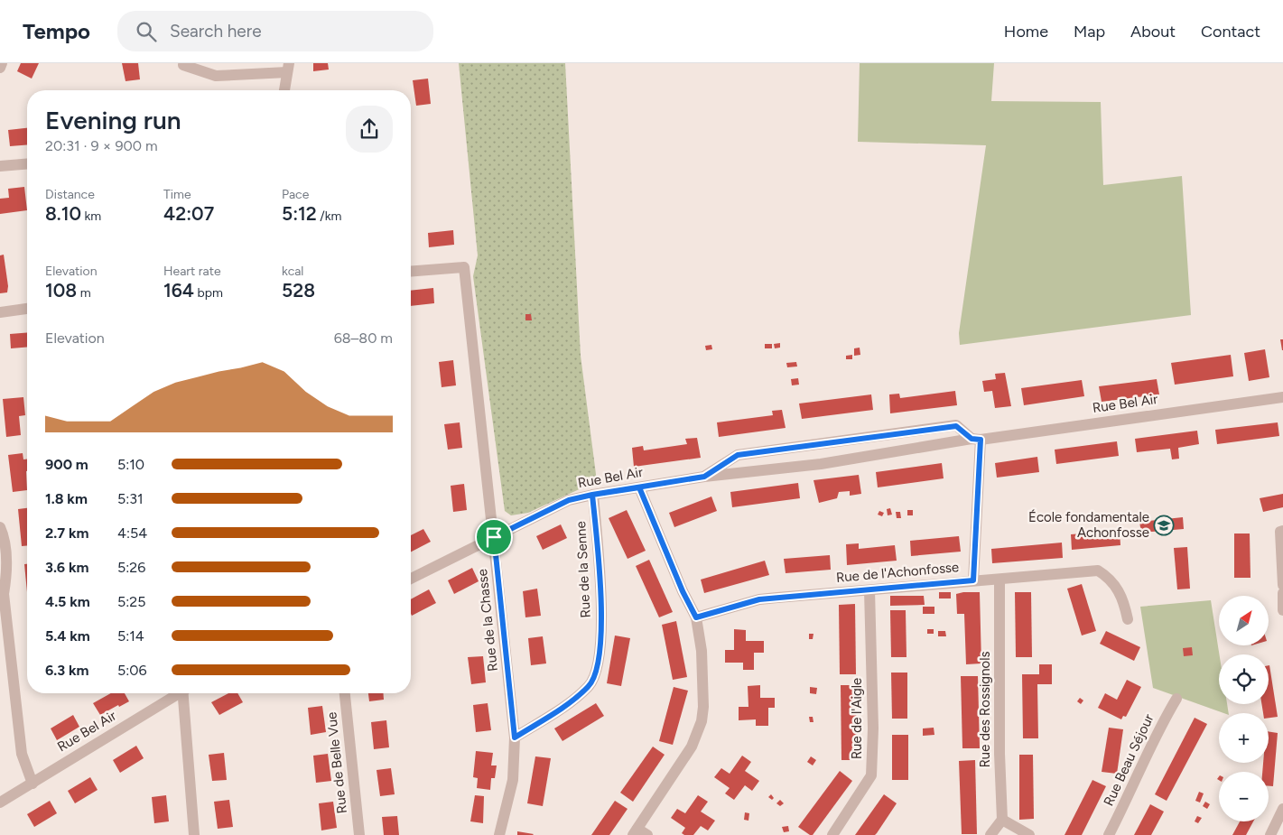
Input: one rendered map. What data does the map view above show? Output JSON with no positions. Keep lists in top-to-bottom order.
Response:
{
  "streets": {
    "street": [
      "Rue Bel Air",
      "Rue de la Senne",
      "Rue de l'Achonfosse",
      "Rue de la Chasse",
      "Rue des Rossignols",
      "Rue de l'Aigle",
      "Rue Beau Séjour",
      "Rue de Belle Vue"
    ]
  },
  "crossings": [
    ["Rue Bel Air", "Rue de la Senne"],
    ["Rue Bel Air", "Rue de la Chasse"],
    ["Rue de la Senne", "Rue de la Chasse"],
    ["Rue de l'Achonfosse", "Rue des Rossignols"],
    ["Rue de l'Achonfosse", "Rue de l'Aigle"]
  ],
  "places": {
    "school or university": ["École fondamentale Achonfosse"]
  },
  "north": "top right",
  "page": {
    "header": "Tempo",
    "search": "Search here",
    "nav": [
      "Home",
      "Map",
      "About",
      "Contact"
    ],
    "heading": ["Evening run", "20:31 · 9 × 900 m"],
    "stats": [
      ["Distance", "8.10 km"],
      ["Time", "42:07"],
      ["Pace", "5:12 /km"],
      ["Elevation", "108 m"],
      ["Heart rate", "164 bpm"],
      ["kcal", "528"]
    ],
    "chart": ["Elevation", "68–80 m"],
    "list": [
      {
        "name": "900 m",
        "note": "5:10"
      },
      {
        "name": "1.8 km",
        "note": "5:31"
      },
      {
        "name": "2.7 km",
        "note": "4:54"
      },
      {
        "name": "3.6 km",
        "note": "5:26"
      },
      {
        "name": "4.5 km",
        "note": "5:25"
      },
      {
        "name": "5.4 km",
        "note": "5:14"
      },
      {
        "name": "6.3 km",
        "note": "5:06"
      }
    ],
    "map_buttons": ["+", "−"]
  }
}
